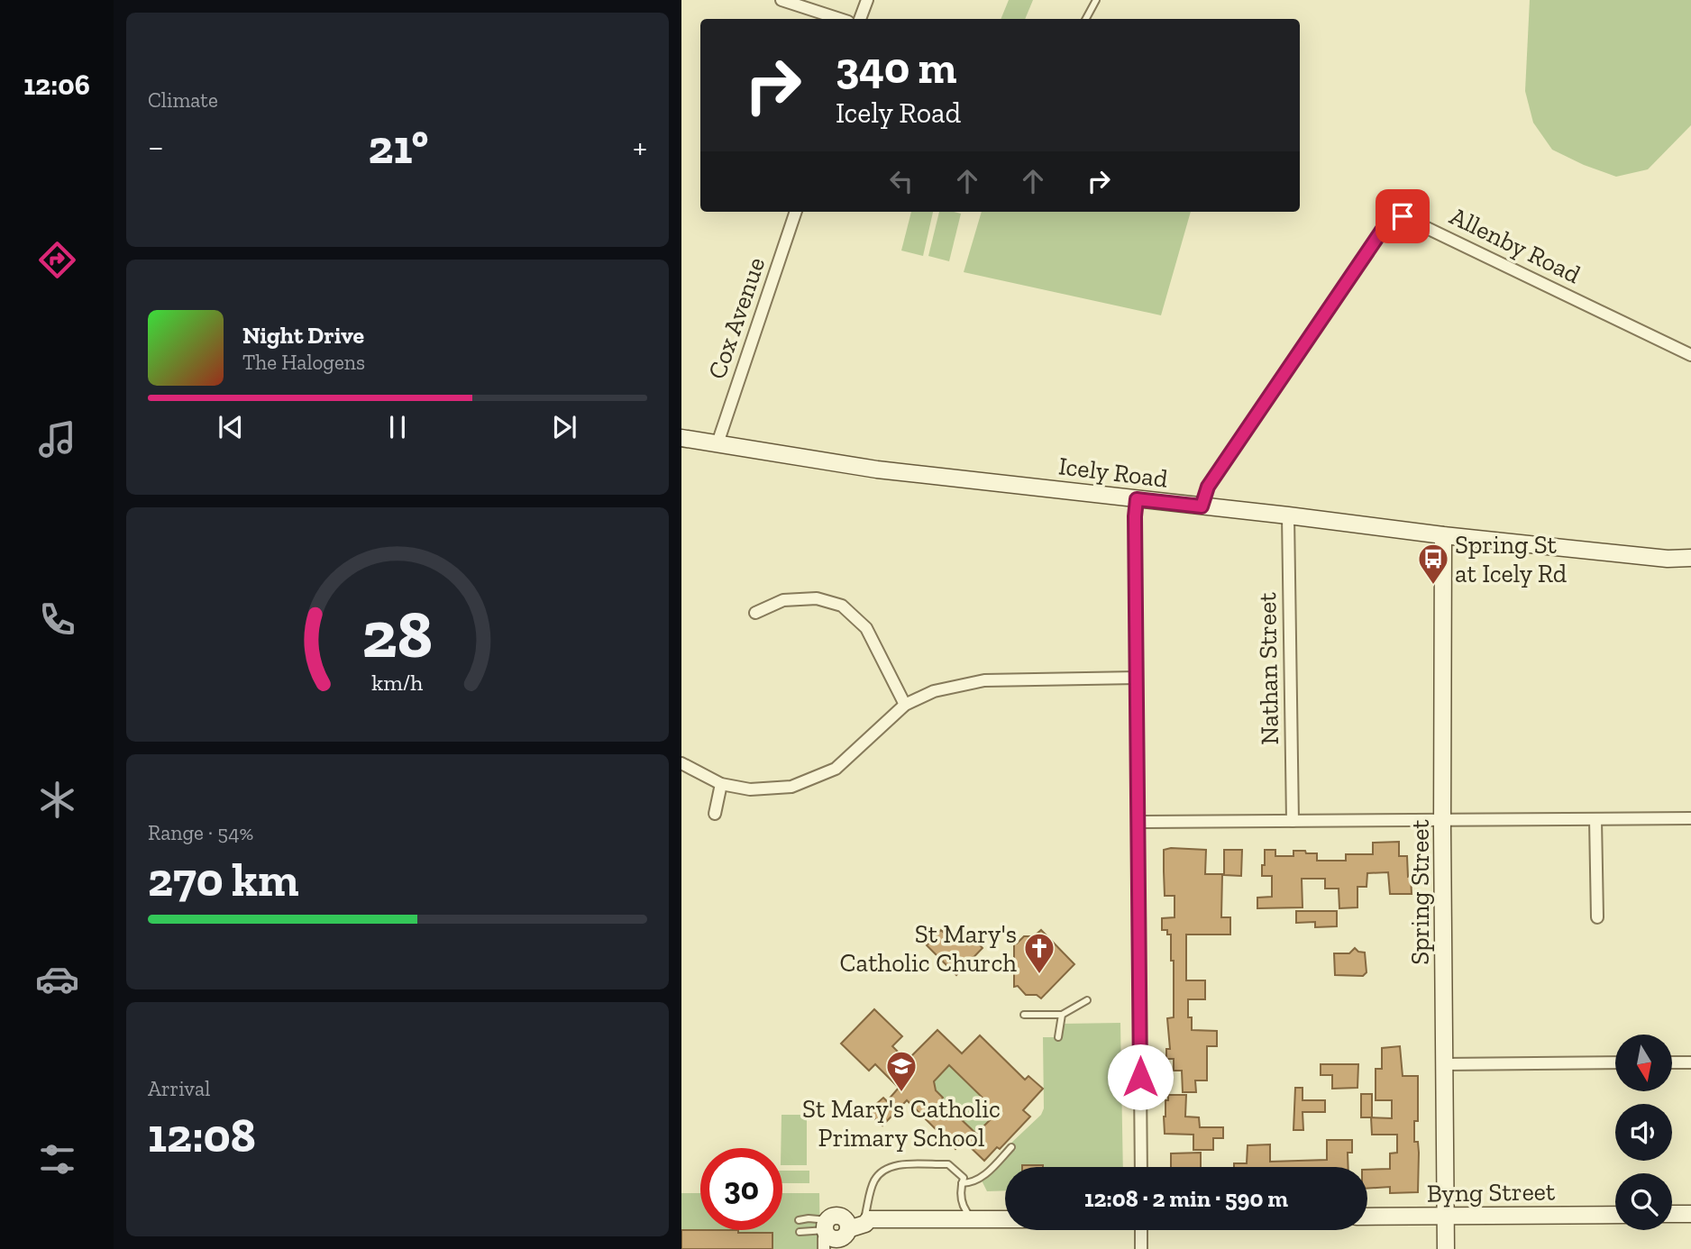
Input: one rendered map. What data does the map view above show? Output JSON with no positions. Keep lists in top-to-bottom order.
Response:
{
  "streets": {
    "street": [
      "Allenby Road",
      "Cox Avenue",
      "Icely Road",
      "Nathan Street",
      "Spring Street",
      "Byng Street"
    ]
  },
  "crossings": [
    ["Allenby Road", "Icely Road"],
    ["Cox Avenue", "Icely Road"],
    ["Icely Road", "Nathan Street"],
    ["Icely Road", "Spring Street"],
    ["Spring Street", "Byng Street"]
  ],
  "places": {
    "bus stop": ["Spring St at Icely Rd"],
    "church": ["St Mary's Catholic Church"],
    "school or university": ["St Mary's Catholic Primary School"]
  },
  "north": "bottom",
  "page": {
    "tabs": "12:06",
    "tile": [
      "Climate",
      ["Range · 54%", "270 km"],
      ["Arrival", "12:08"]
    ],
    "turn": ["340 m", "Icely Road"],
    "heat": ["−", "21°", "+"],
    "song": ["Night Drive", "The Halogens"],
    "limit": "30",
    "trip": "12:08 · 2 min · 590 m",
    "gauge": ["28", "km/h"]
  }
}
